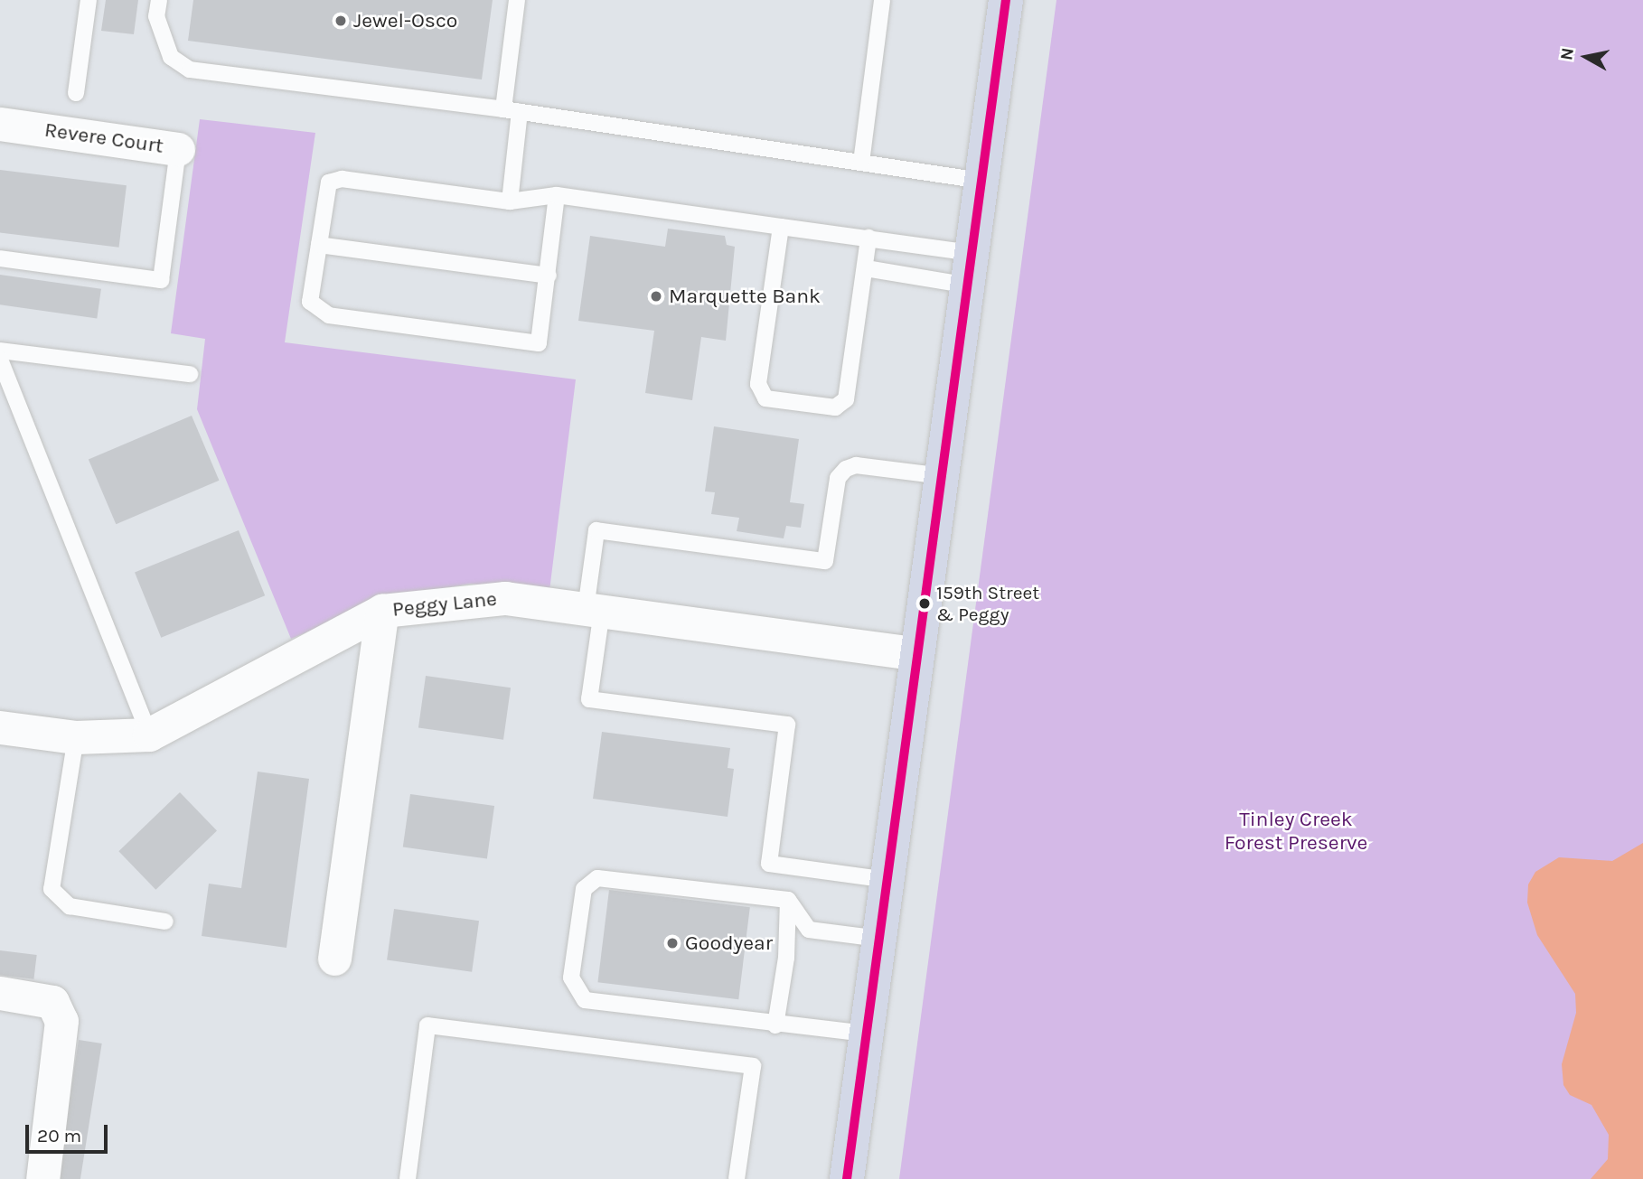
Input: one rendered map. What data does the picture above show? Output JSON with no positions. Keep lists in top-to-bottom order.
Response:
{
  "streets": {
    "street": ["Revere Court", "Peggy Lane"]
  },
  "parks": ["Tinley Creek Forest Preserve"],
  "places": [
    "Jewel-Osco",
    "Marquette Bank",
    "159th Street & Peggy",
    "Goodyear"
  ],
  "scale_bar": "20 m",
  "north": "left"
}
